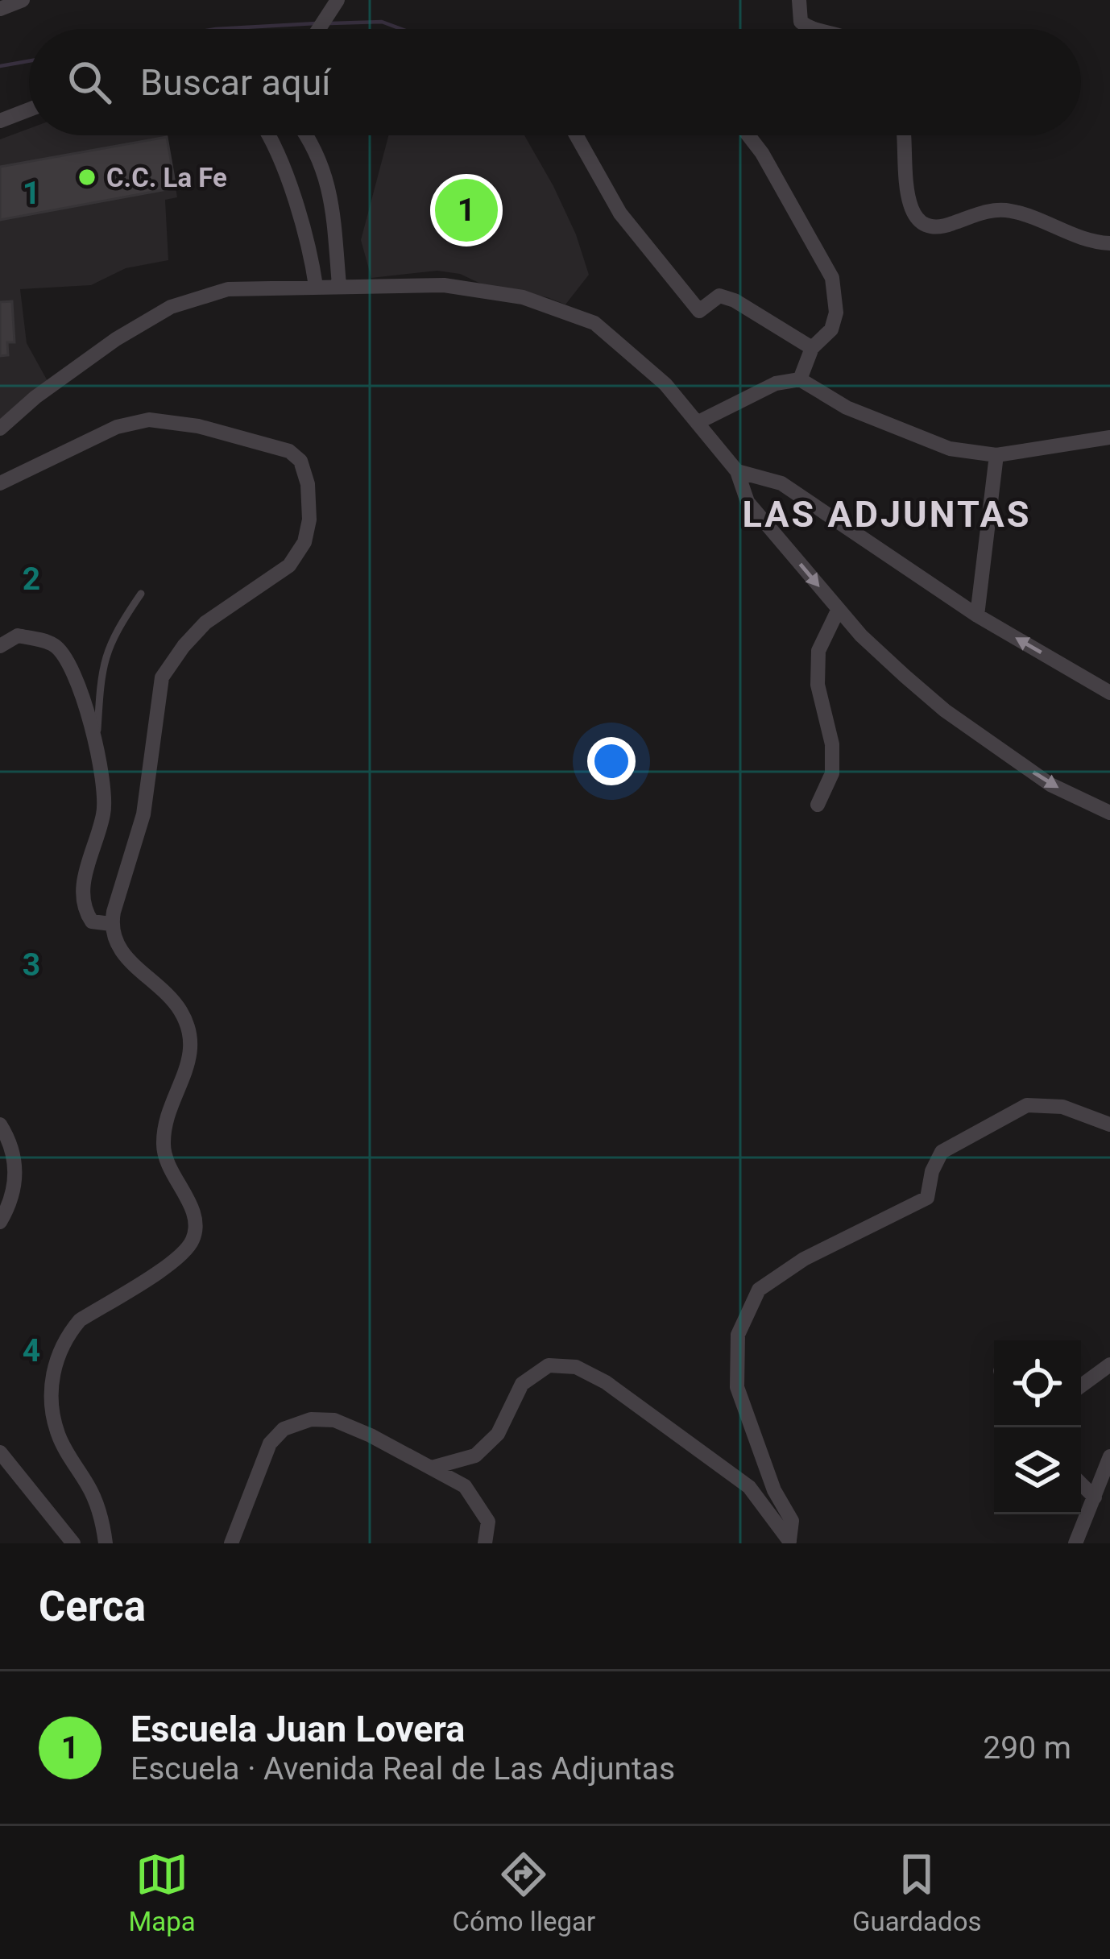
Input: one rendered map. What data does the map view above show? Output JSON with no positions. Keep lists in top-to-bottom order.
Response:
{
  "districts": ["LAS ADJUNTAS"],
  "places": ["C.C. La Fe"],
  "page": {
    "search": "Buscar aquí",
    "pins": "1",
    "heading": "Cerca",
    "list": [
      {
        "mark": "1",
        "name": "Escuela Juan Lovera",
        "note": "Escuela · Avenida Real de Las Adjuntas",
        "value": "290 m"
      }
    ],
    "nav": ["Mapa", "Cómo llegar", "Guardados"]
  },
  "grid": {
    "rows": [
      "1",
      "2",
      "3",
      "4"
    ]
  }
}
